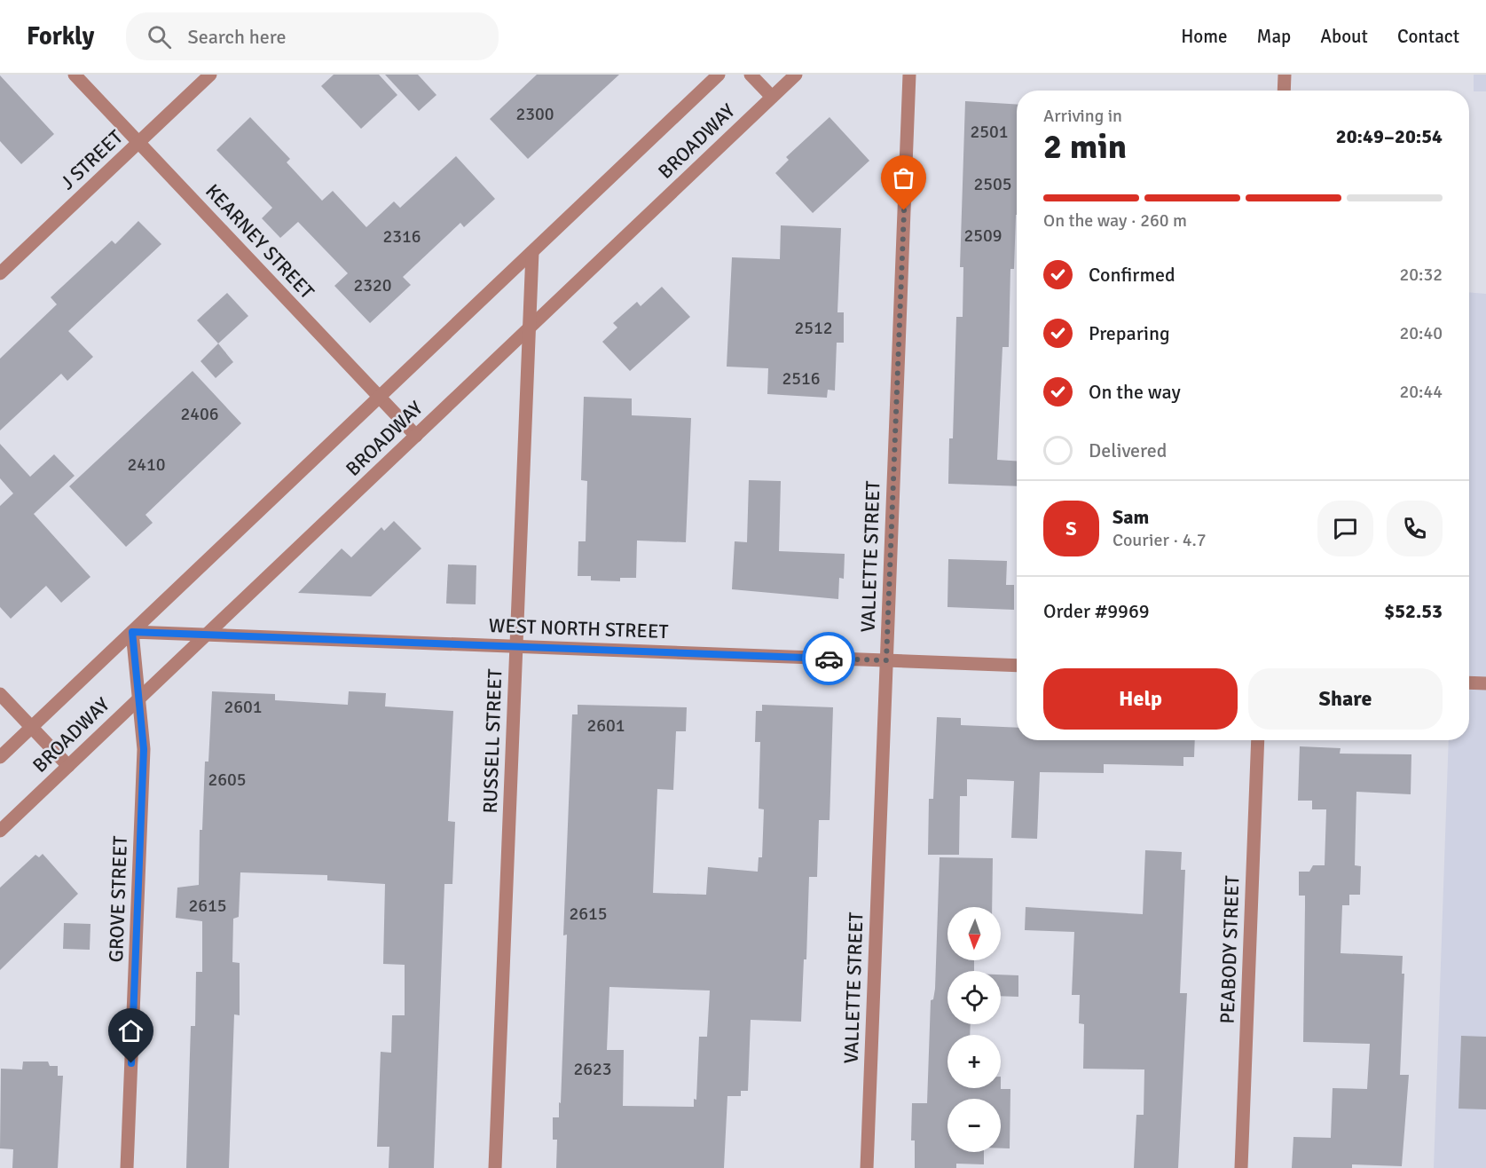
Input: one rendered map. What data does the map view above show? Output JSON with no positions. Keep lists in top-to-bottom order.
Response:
{
  "streets": {
    "street": [
      "BROADWAY",
      "J STREET",
      "KEARNEY STREET",
      "VALLETTE STREET",
      "WEST NORTH STREET",
      "RUSSELL STREET",
      "GROVE STREET",
      "PEABODY STREET"
    ]
  },
  "crossings": [
    ["BROADWAY", "KEARNEY STREET"],
    ["BROADWAY", "WEST NORTH STREET"],
    ["BROADWAY", "RUSSELL STREET"],
    ["BROADWAY", "GROVE STREET"],
    ["J STREET", "KEARNEY STREET"],
    ["VALLETTE STREET", "WEST NORTH STREET"],
    ["WEST NORTH STREET", "RUSSELL STREET"],
    ["WEST NORTH STREET", "GROVE STREET"]
  ],
  "house_numbers": [
    "2300",
    "2501",
    "2505",
    "2509",
    "2316",
    "2320",
    "2512",
    "2516",
    "2406",
    "2410",
    "2601",
    "2601",
    "2605",
    "2615",
    "2615",
    "2623"
  ],
  "north": "bottom",
  "page": {
    "header": "Forkly",
    "search": "Search here",
    "nav": [
      "Home",
      "Map",
      "About",
      "Contact"
    ],
    "heading": ["2 min", "Arriving in", "20:49–20:54"],
    "panel": [
      "Sam",
      "Courier · 4.7",
      "Order #9969",
      "$52.53"
    ],
    "bar": "On the way · 260 m",
    "list": [
      ["Confirmed", "20:32"],
      ["Preparing", "20:40"],
      ["On the way", "20:44"],
      "Delivered"
    ],
    "round": "S",
    "buttons": ["Help", "Share"],
    "map_buttons": ["+", "−"]
  }
}
